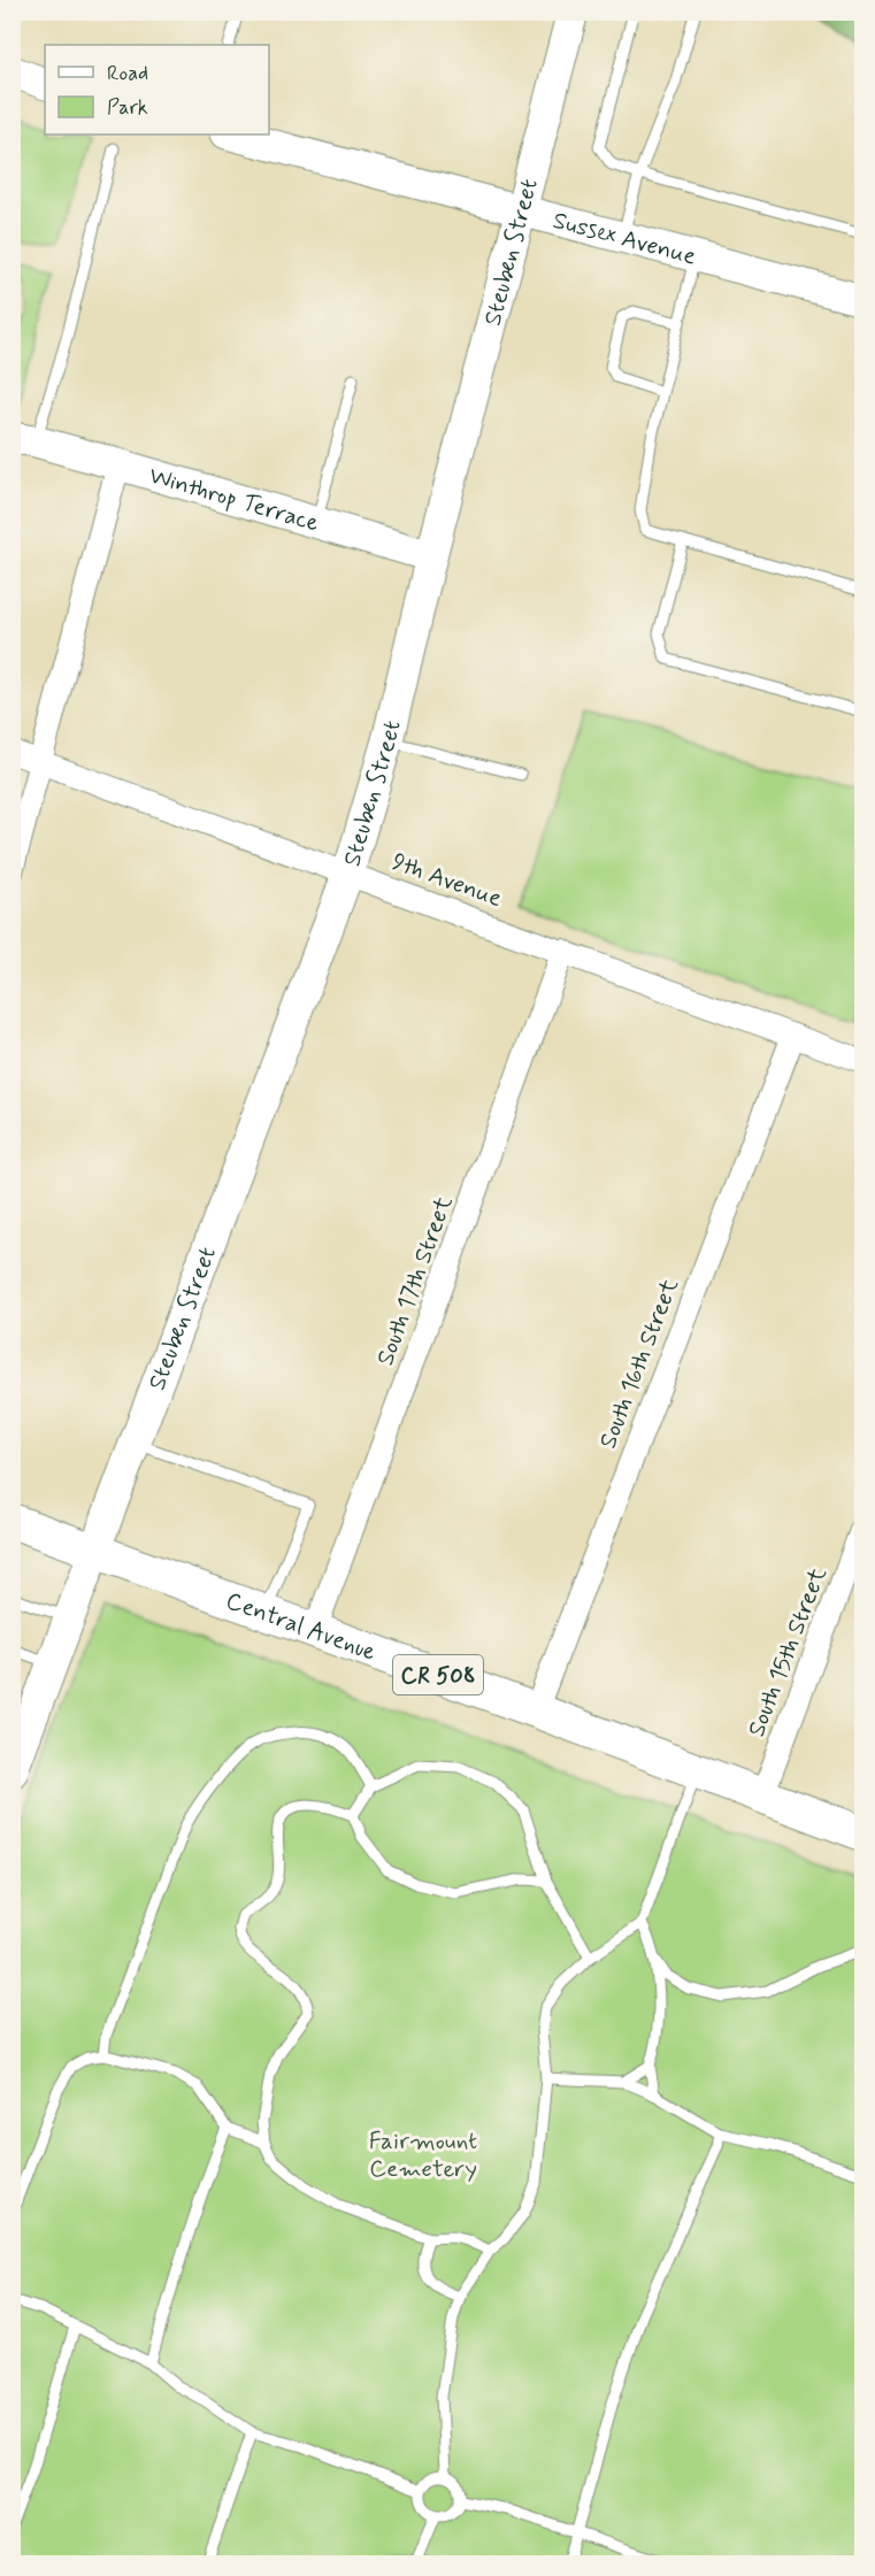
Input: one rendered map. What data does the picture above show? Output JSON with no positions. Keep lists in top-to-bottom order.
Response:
{
  "streets": {
    "main road": [
      "Sussex Avenue",
      "Steuben Street",
      "Winthrop Terrace",
      "Central Avenue",
      "CR 508"
    ],
    "street": [
      "9th Avenue",
      "South 17th Street",
      "South 16th Street",
      "South 15th Street"
    ]
  },
  "crossings": [
    ["Sussex Avenue", "Steuben Street"],
    ["Steuben Street", "Winthrop Terrace"],
    ["Steuben Street", "9th Avenue"],
    ["Steuben Street", "Central Avenue"],
    ["9th Avenue", "South 17th Street"],
    ["9th Avenue", "South 16th Street"],
    ["South 17th Street", "Central Avenue"],
    ["South 16th Street", "Central Avenue"],
    ["Central Avenue", "South 15th Street"]
  ],
  "parks": ["Fairmount Cemetery"],
  "legend": ["Road", "Park"]
}
